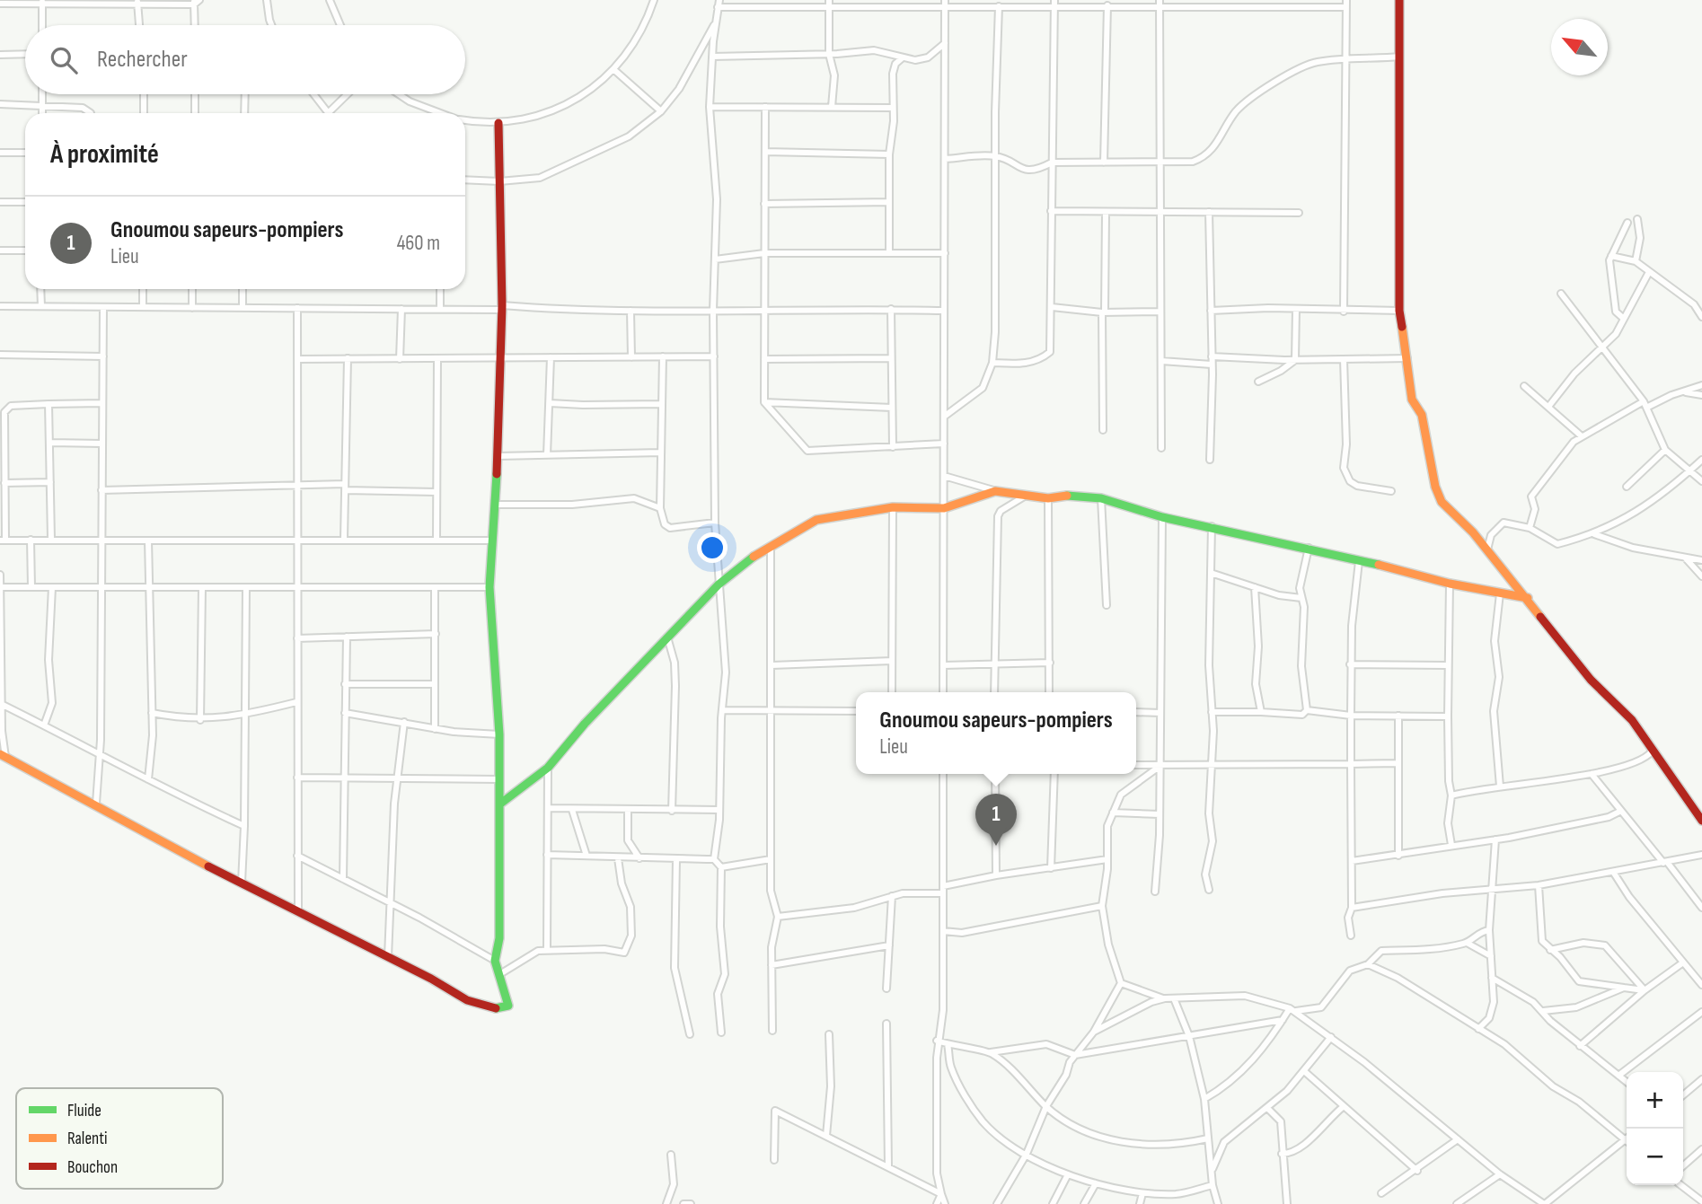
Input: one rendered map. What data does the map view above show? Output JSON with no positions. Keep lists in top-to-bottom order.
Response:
{
  "legend": ["Fluide", "Ralenti", "Bouchon"],
  "north": "top left",
  "page": {
    "search": "Rechercher",
    "heading": "À proximité",
    "list": [
      {
        "mark": "1",
        "name": "Gnoumou sapeurs-pompiers",
        "note": "Lieu",
        "value": "460 m"
      }
    ],
    "popup": ["Gnoumou sapeurs-pompiers", "Lieu"],
    "pins": "1",
    "map_buttons": ["+", "−"]
  }
}
